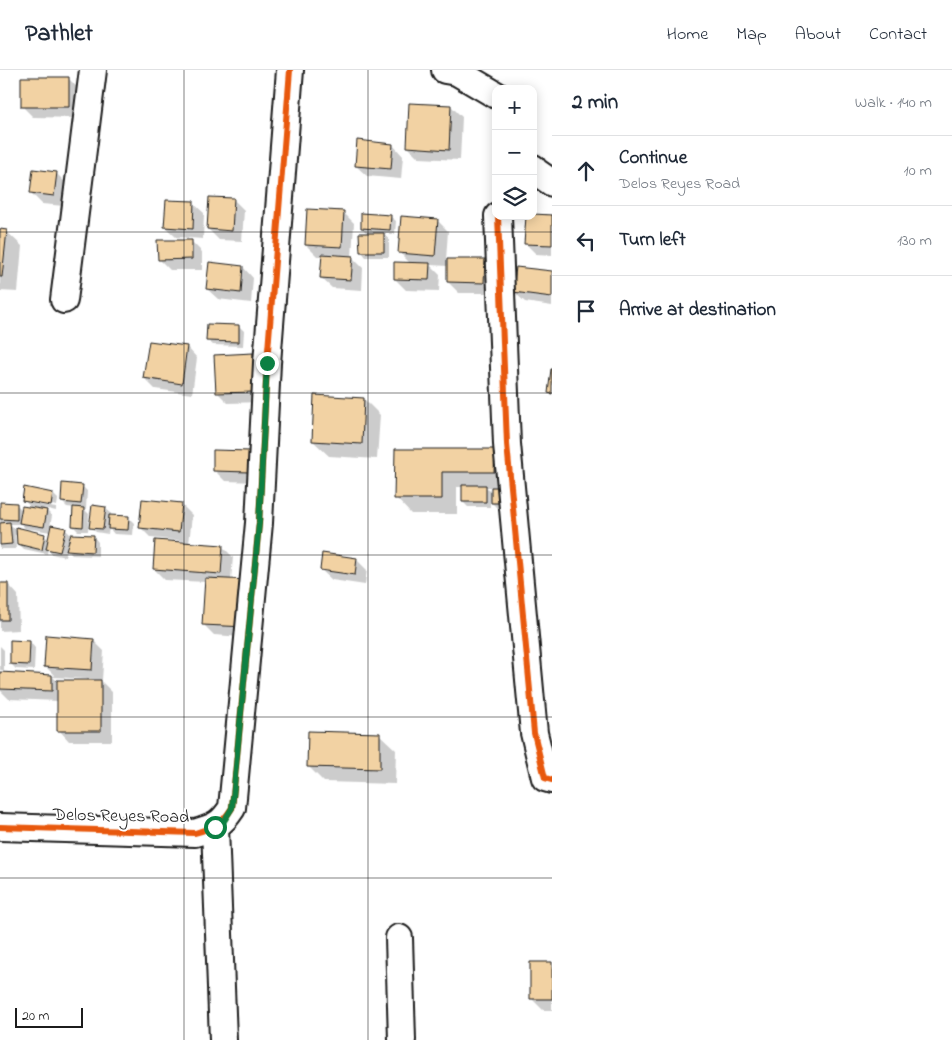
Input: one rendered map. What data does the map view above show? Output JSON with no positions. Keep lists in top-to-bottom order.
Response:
{
  "streets": {
    "street": ["Delos Reyes Road"]
  },
  "scale_bar": "20 m",
  "page": {
    "header": "Pathlet",
    "nav": [
      "Home",
      "Map",
      "About",
      "Contact"
    ],
    "heading": ["2 min", "Walk · 140 m"],
    "map_buttons": ["+", "−"],
    "list": [
      ["Continue", "Delos Reyes Road", "10 m"],
      ["Turn left", "130 m"],
      "Arrive at destination"
    ],
    "scale": "20 m"
  }
}
